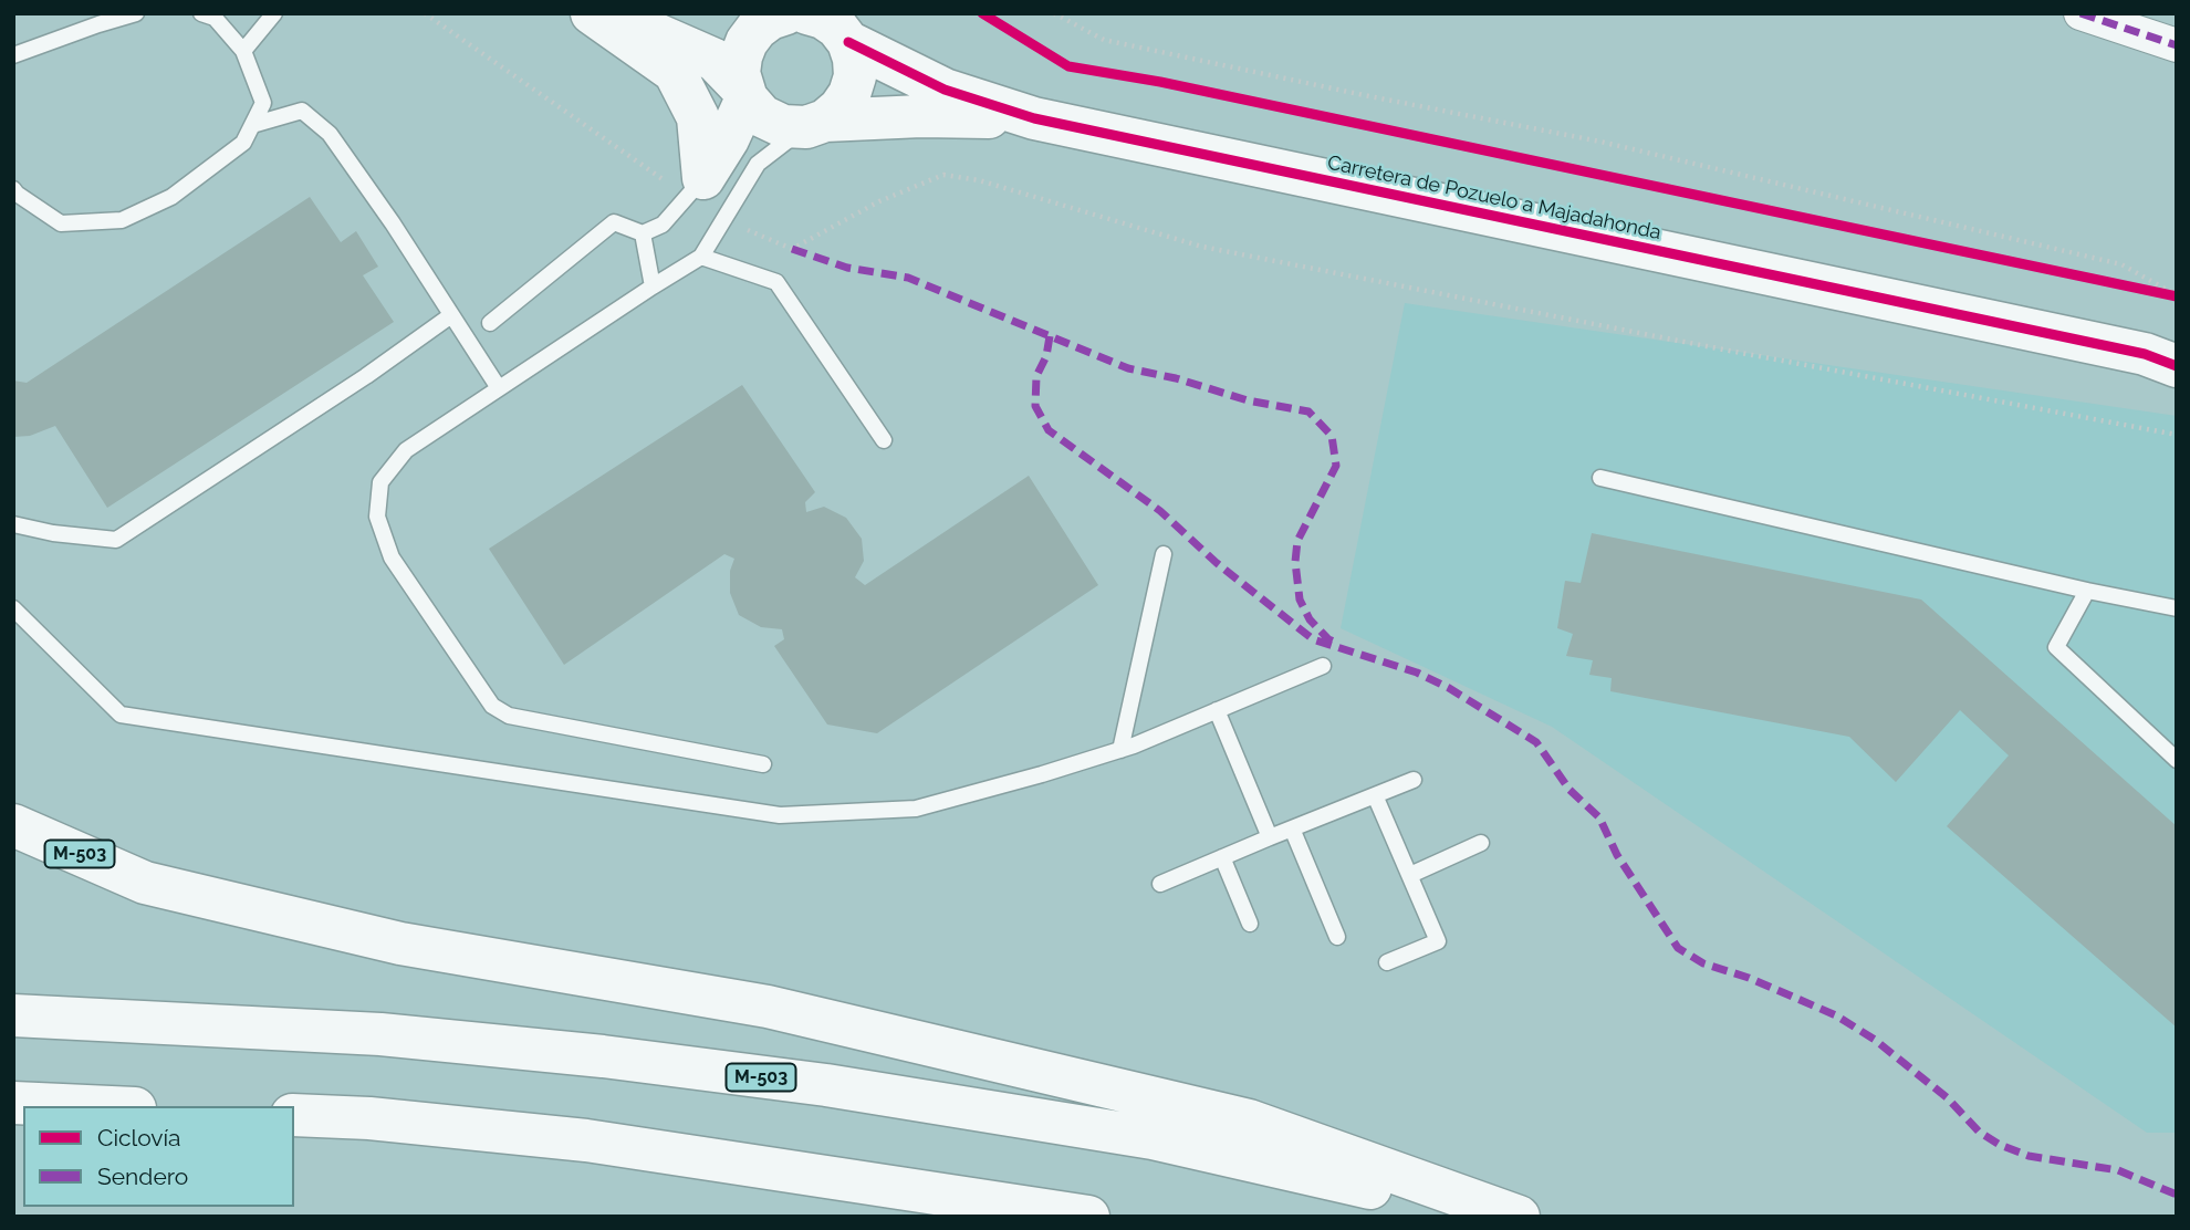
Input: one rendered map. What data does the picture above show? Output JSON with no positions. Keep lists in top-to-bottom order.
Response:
{
  "streets": {
    "main road": ["Carretera de Pozuelo a Majadahonda", "M-503"]
  },
  "legend": ["Ciclovía", "Sendero"]
}
